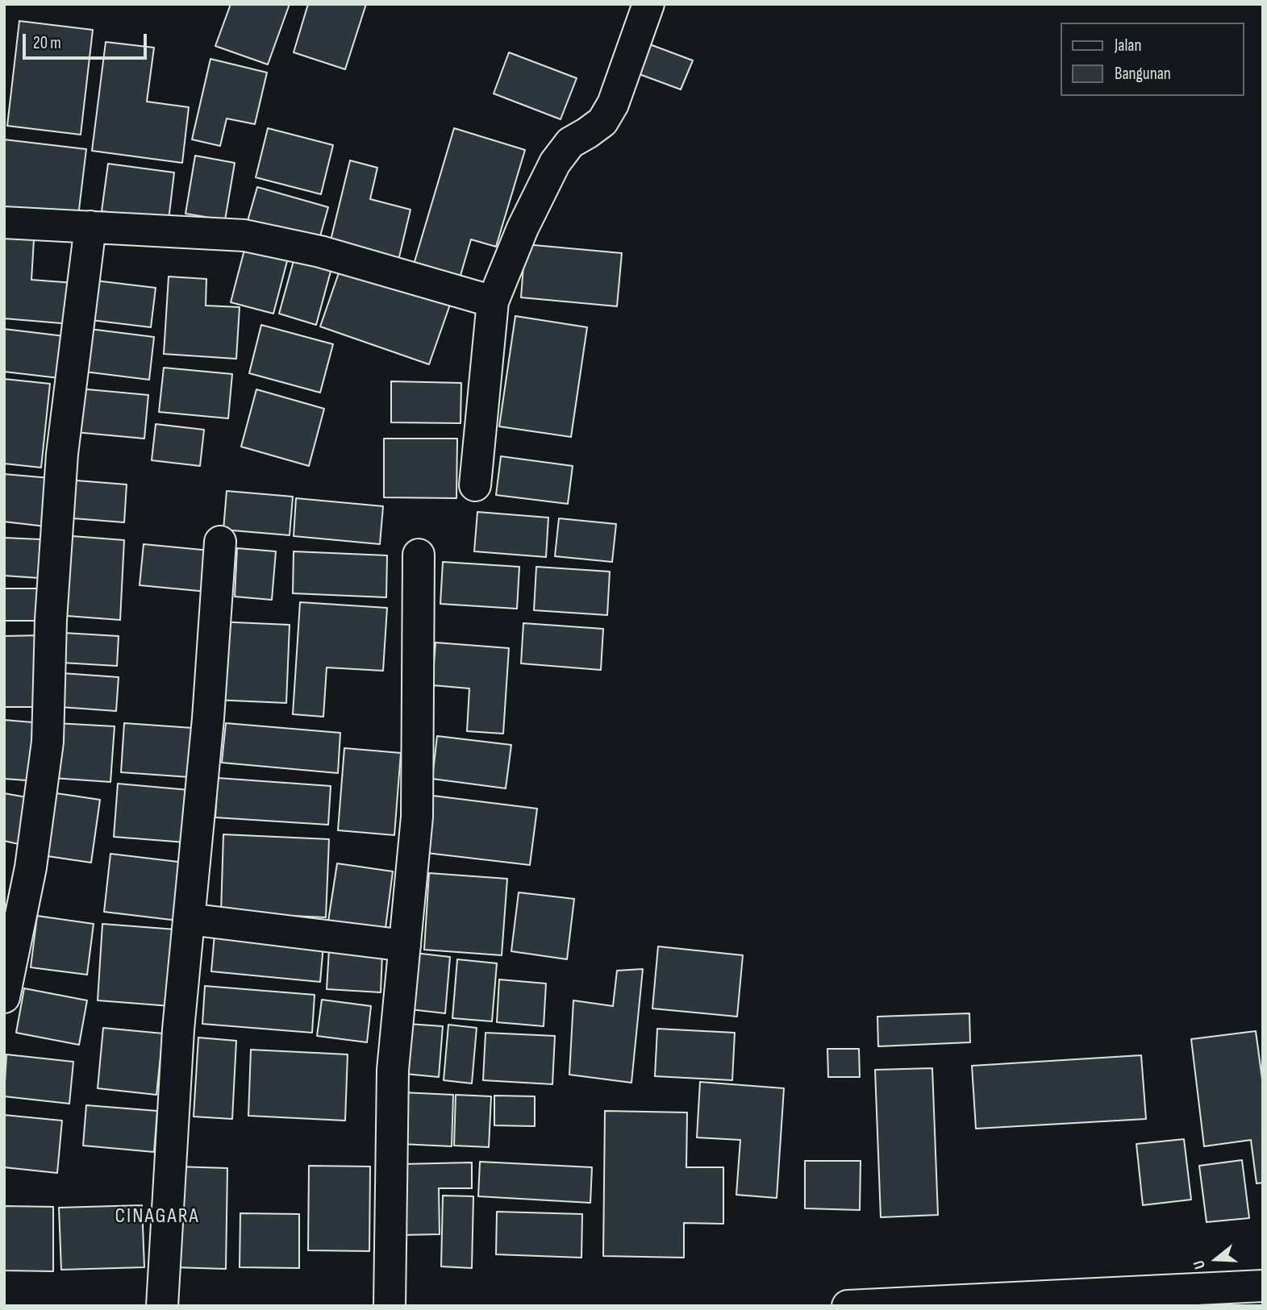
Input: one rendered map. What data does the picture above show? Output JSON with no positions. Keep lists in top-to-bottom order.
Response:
{
  "districts": ["CINAGARA"],
  "legend": ["Jalan", "Bangunan"],
  "scale_bar": "20 m",
  "north": "left"
}
